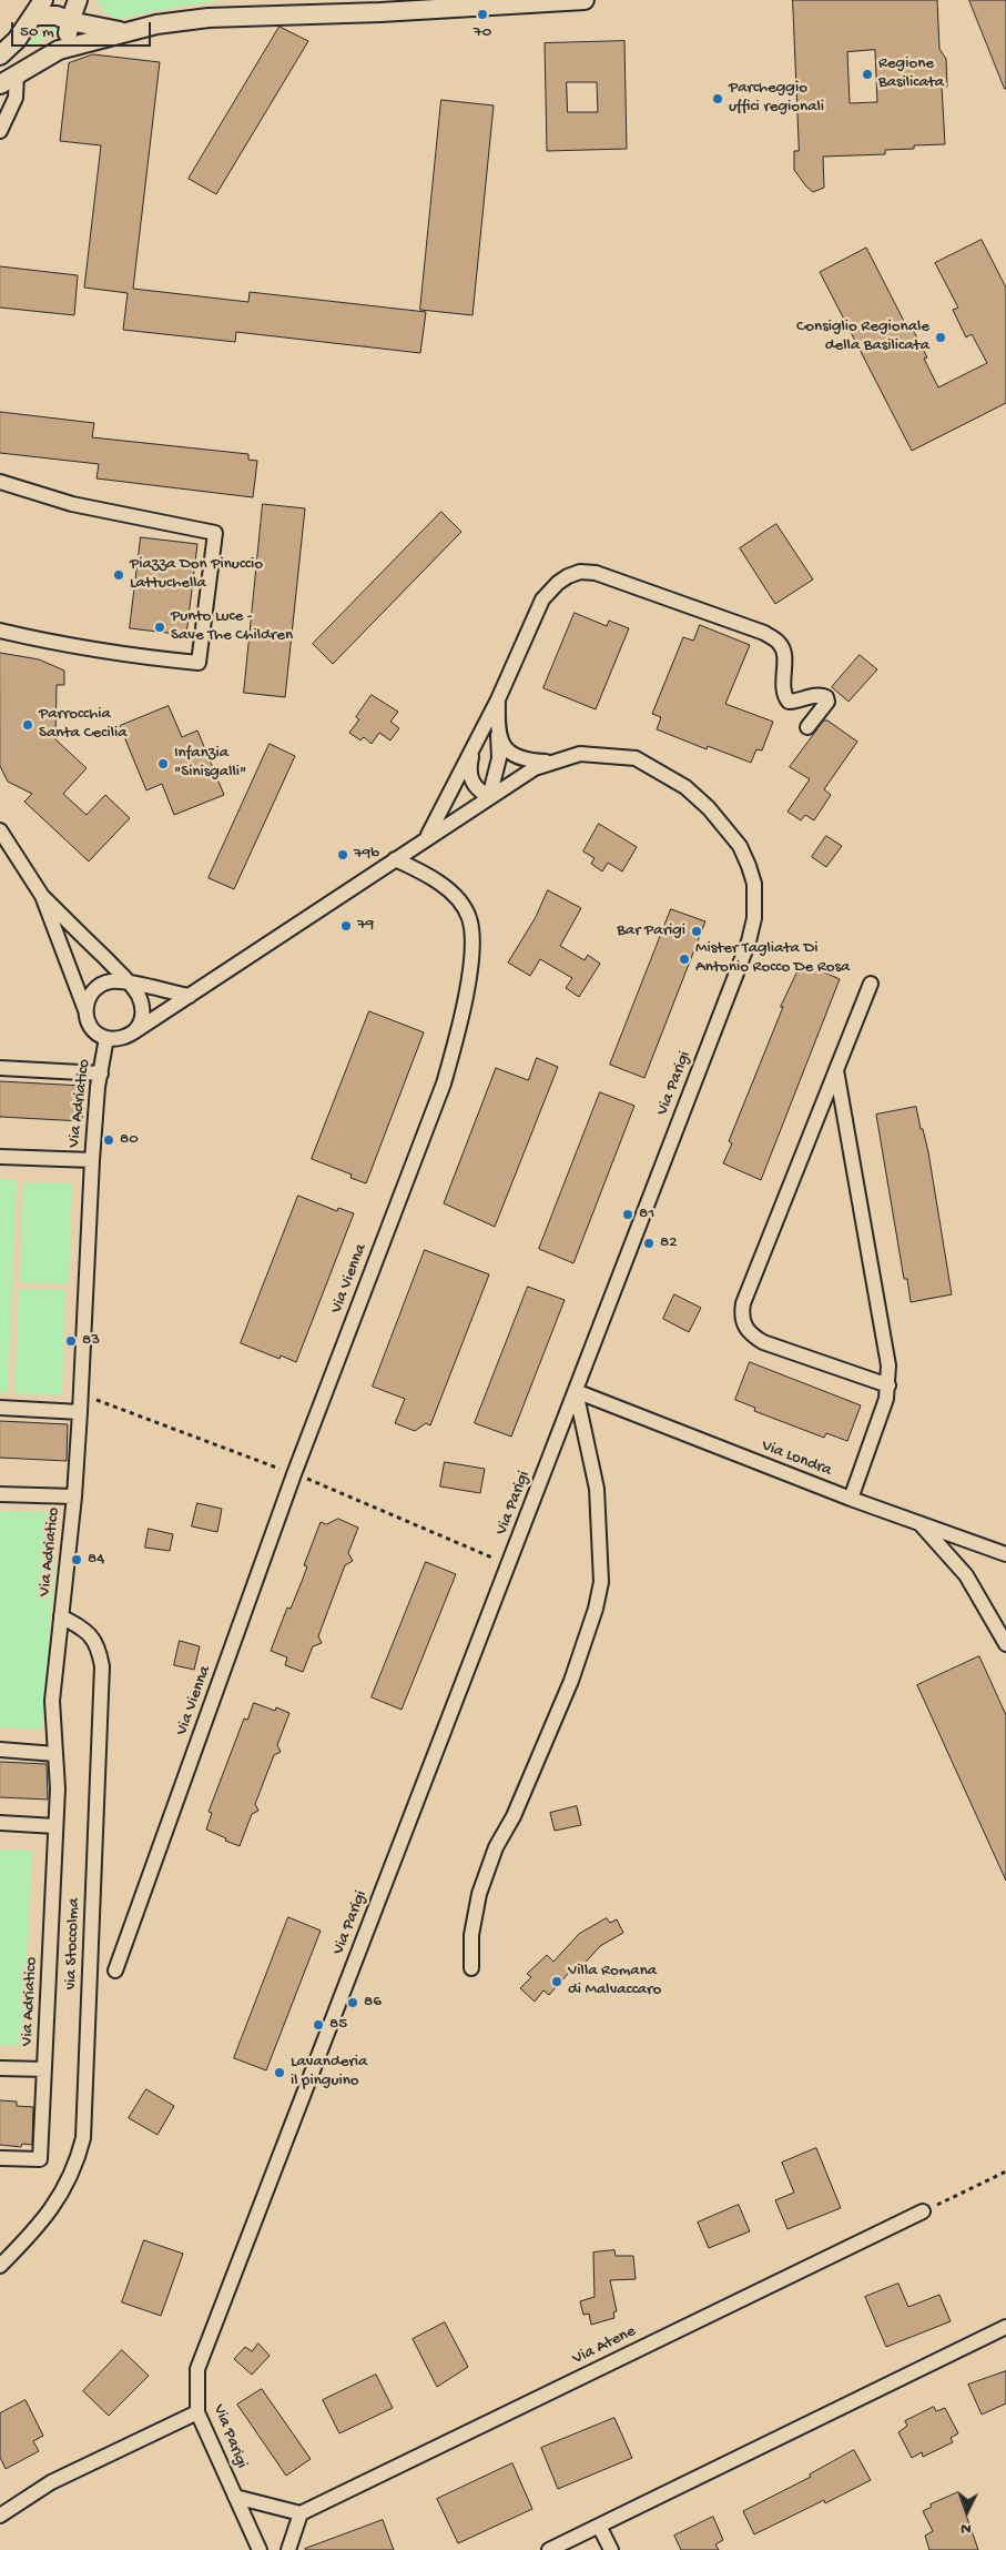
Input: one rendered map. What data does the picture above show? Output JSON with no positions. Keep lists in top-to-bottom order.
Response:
{
  "streets": {
    "street": [
      "Via Parigi",
      "Via Adriatico",
      "Via Vienna",
      "Via Londra",
      "via Stoccolma",
      "Via Atene"
    ]
  },
  "crossings": [
    ["Via Parigi", "Via Vienna"],
    ["Via Parigi", "Via Londra"],
    ["Via Adriatico", "via Stoccolma"]
  ],
  "places": [
    "70",
    "Regione Basilicata",
    "Parcheggio uffici regionali",
    "Consiglio Regionale della Basilicata",
    "Piazza Don Pinuccio Lattuchella",
    "Punto Luce - Save The Children",
    "Parrocchia Santa Cecilia",
    "Infanzia \"Sinisgalli\"",
    "79b",
    "79",
    "Bar Parigi",
    "Mister Tagliata Di Antonio Rocco De Rosa",
    "80",
    "81",
    "82",
    "83",
    "84",
    "Villa Romana di Malvaccaro",
    "86",
    "85",
    "Lavanderia il pinguino"
  ],
  "scale_bar": "50 m",
  "north": "bottom"
}
